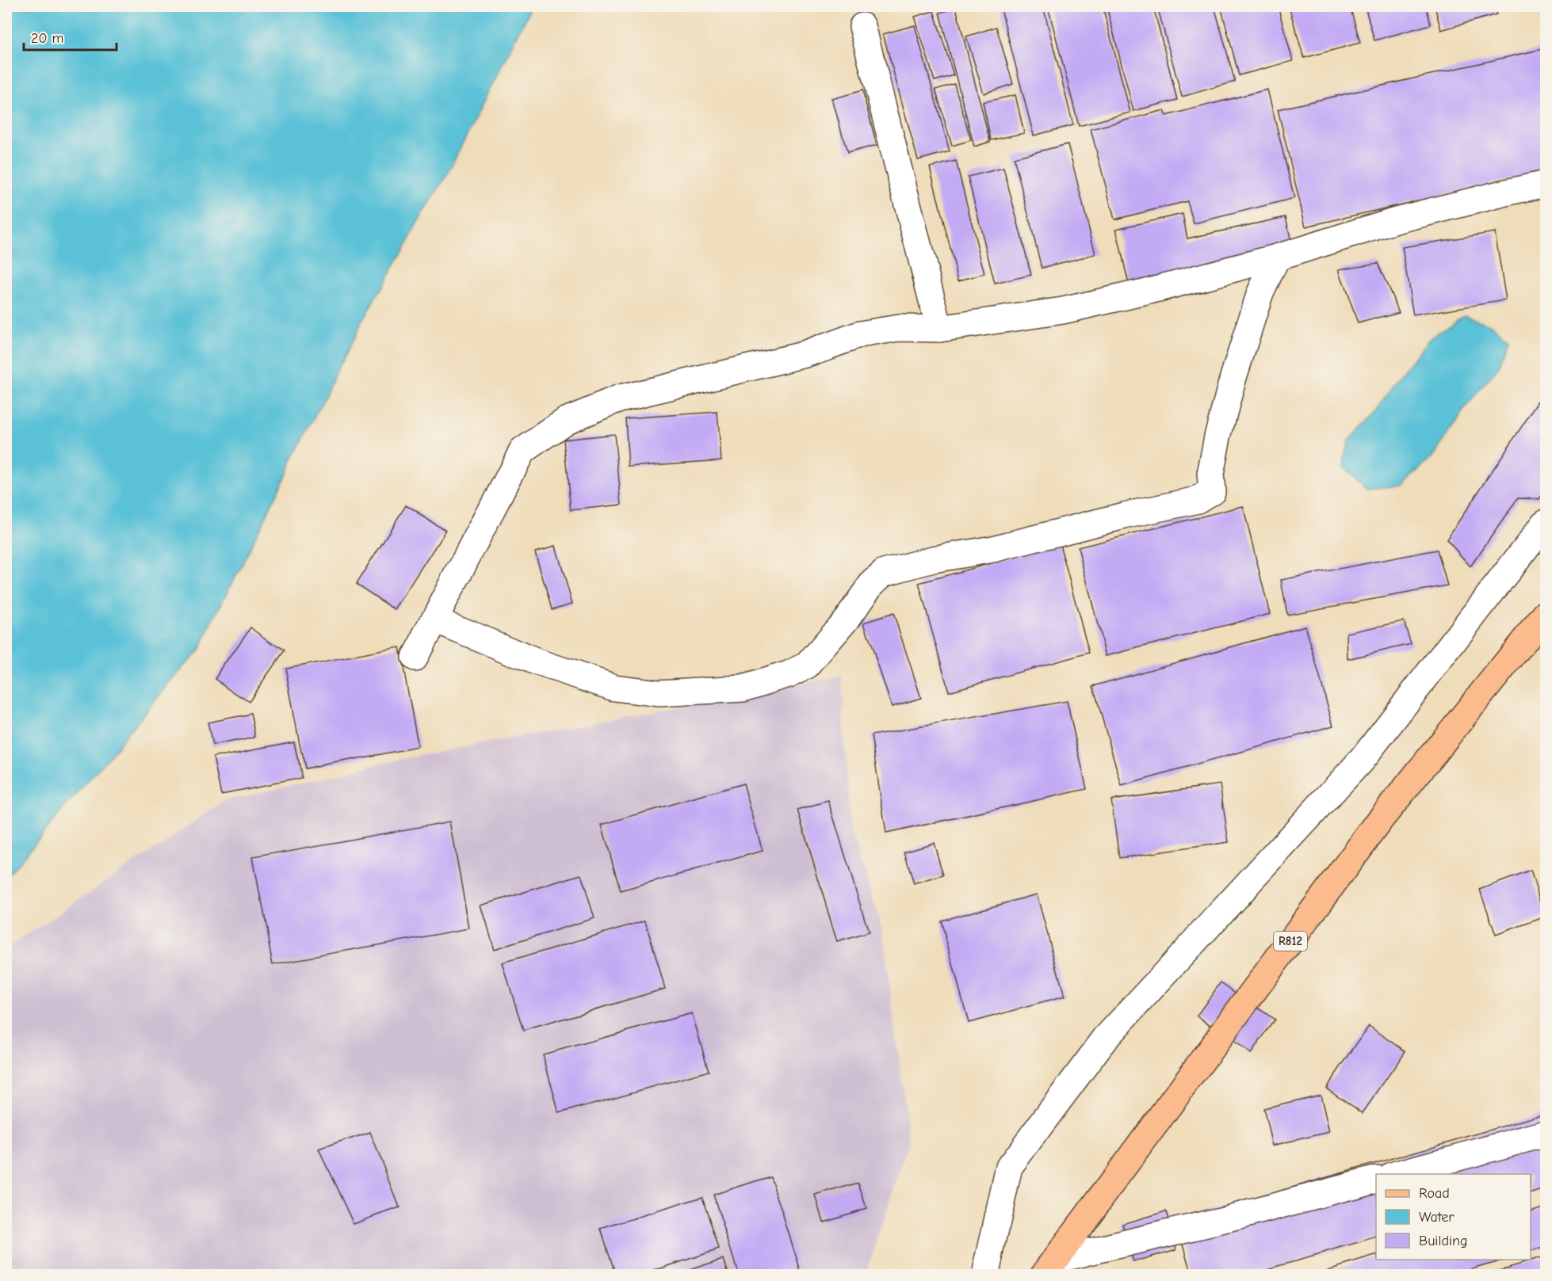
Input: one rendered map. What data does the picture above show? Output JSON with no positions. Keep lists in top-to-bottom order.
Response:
{
  "streets": {
    "main road": ["R812"]
  },
  "legend": ["Road", "Water", "Building"],
  "scale_bar": "20 m"
}
